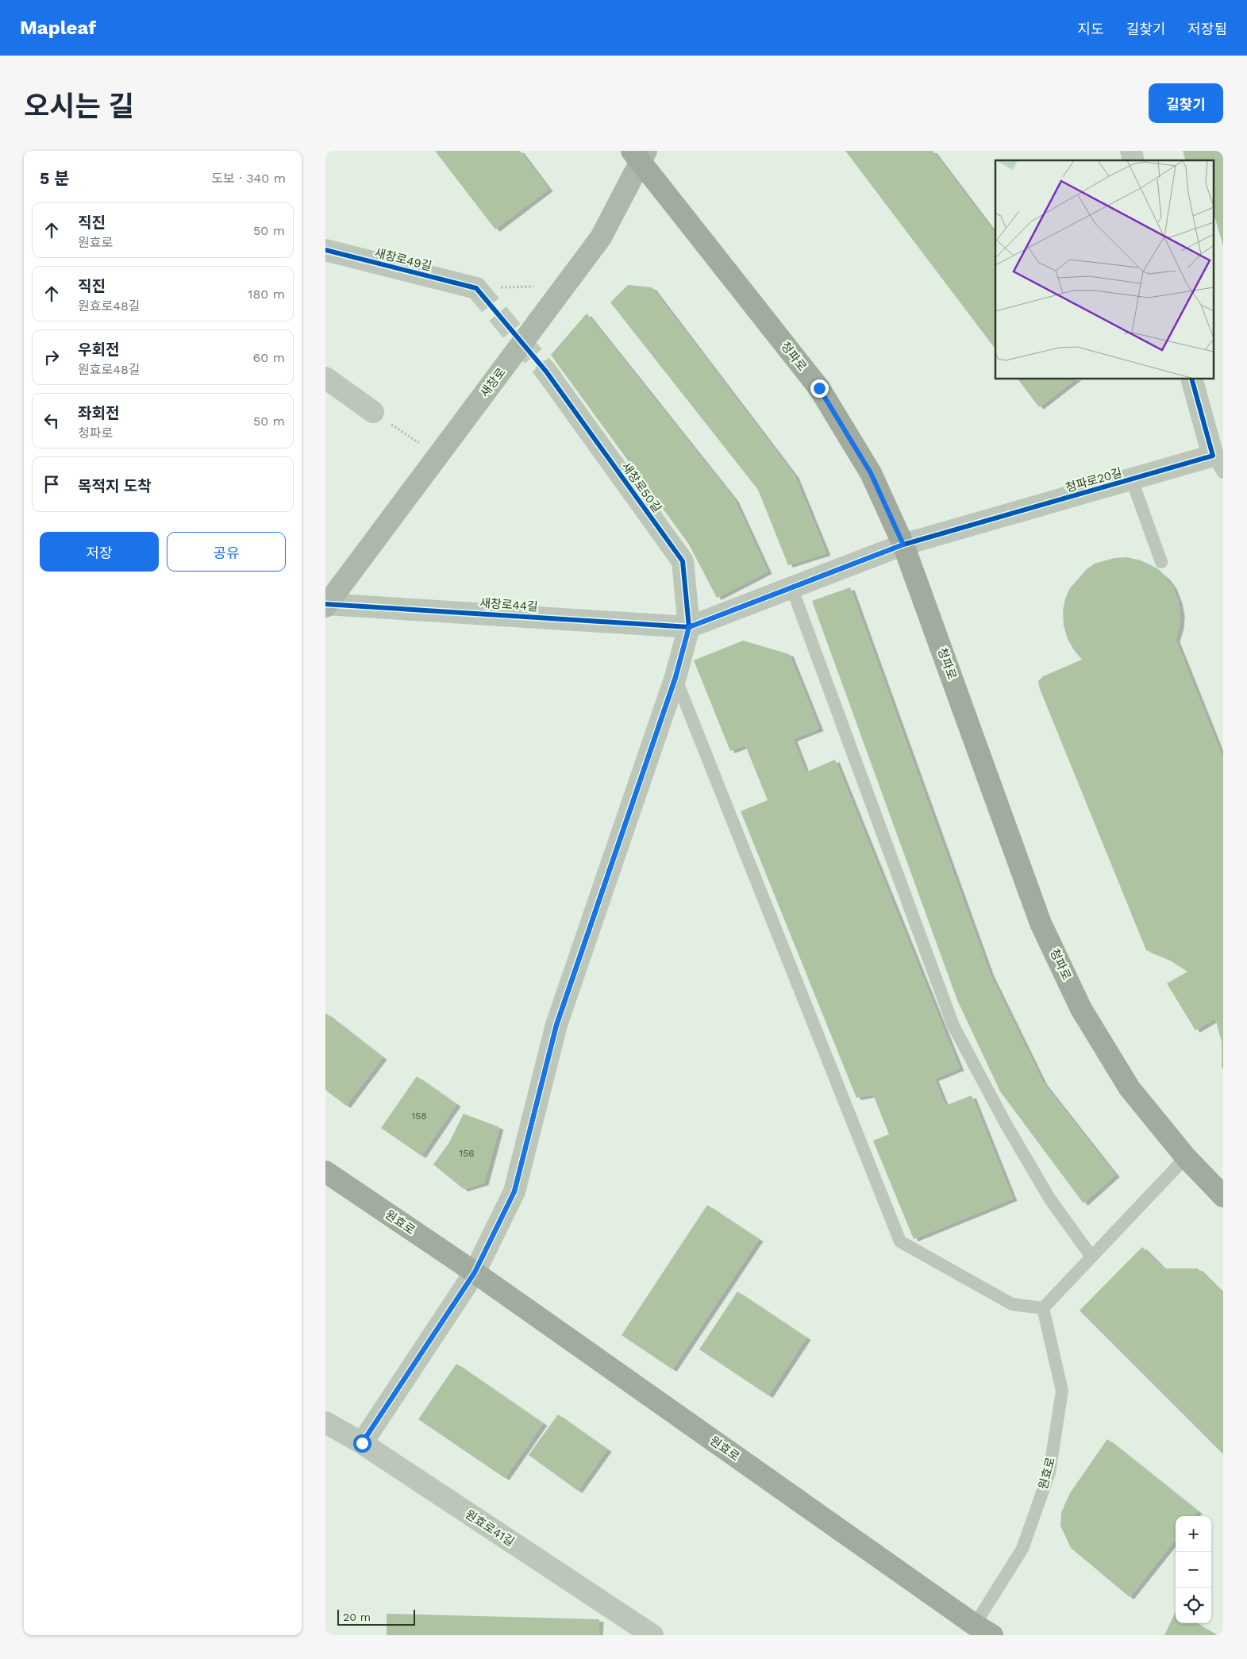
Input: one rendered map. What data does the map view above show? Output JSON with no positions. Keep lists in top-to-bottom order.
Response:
{
  "streets": {
    "main road": ["청파로", "새창로", "원효로"],
    "street": [
      "새창로49길",
      "청파로20길",
      "새창로50길",
      "새창로44길",
      "원효로41길"
    ]
  },
  "crossings": [
    ["청파로", "새창로"],
    ["청파로", "청파로20길"],
    ["새창로", "새창로44길"],
    ["청파로20길", "새창로50길"],
    ["청파로20길", "새창로44길"],
    ["새창로50길", "새창로44길"]
  ],
  "house_numbers": ["158", "156"],
  "scale_bar": "20 m",
  "page": {
    "header": "Mapleaf",
    "nav": ["지도", "길찾기", "저장됨"],
    "title": "오시는 길",
    "buttons": [
      "길찾기",
      ["저장", "공유"]
    ],
    "heading": ["5 분", "도보 · 340 m"],
    "list": [
      ["직진", "원효로", "50 m"],
      ["직진", "원효로48길", "180 m"],
      ["우회전", "원효로48길", "60 m"],
      ["좌회전", "청파로", "50 m"],
      "목적지 도착"
    ],
    "map_buttons": ["+", "−"],
    "scale": "20 m"
  }
}
